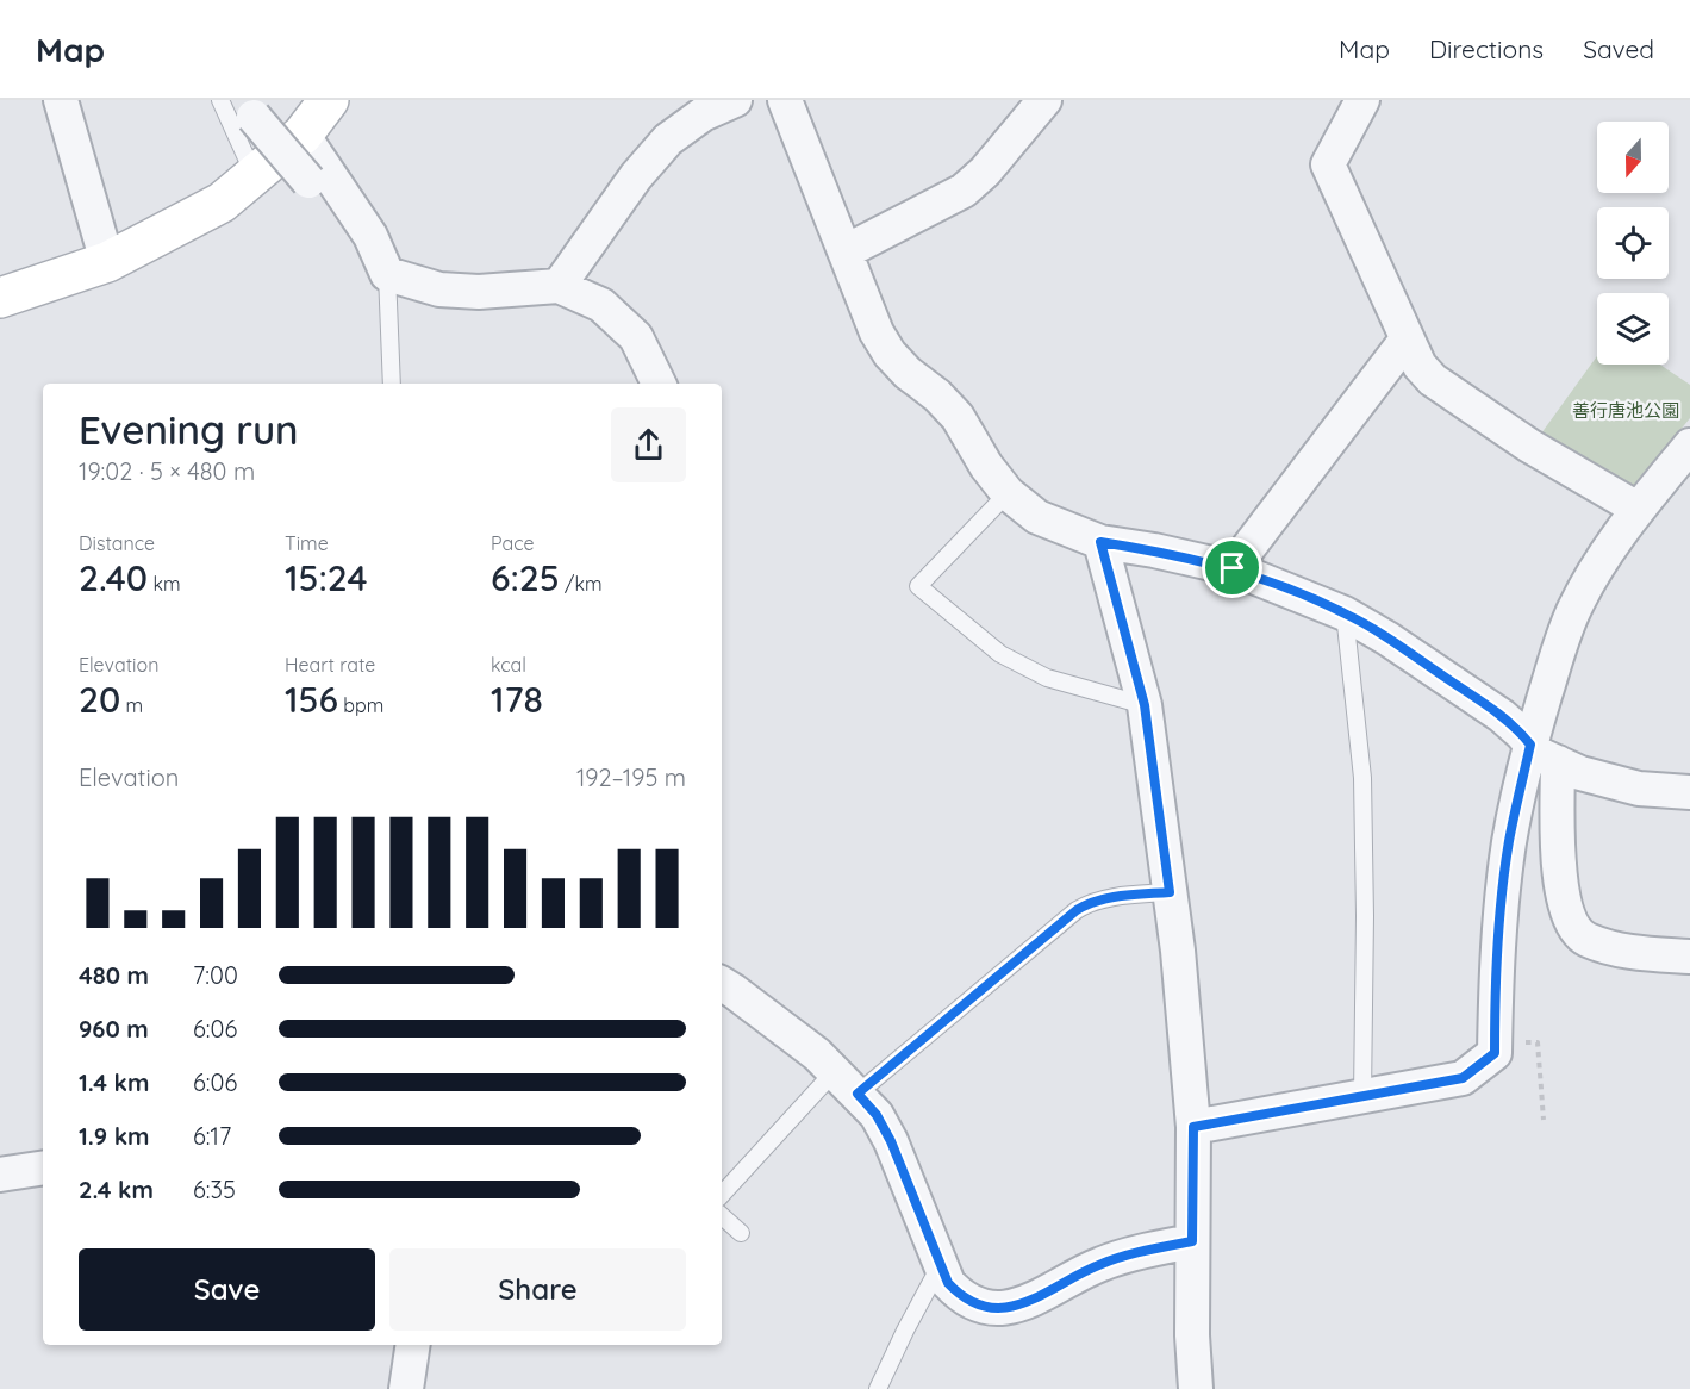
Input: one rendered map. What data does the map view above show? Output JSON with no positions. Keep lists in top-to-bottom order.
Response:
{
  "parks": ["善行唐池公園"],
  "north": "bottom",
  "page": {
    "header": "Map",
    "nav": ["Map", "Directions", "Saved"],
    "heading": ["Evening run", "19:02 · 5 × 480 m"],
    "stats": [
      ["Distance", "2.40 km"],
      ["Time", "15:24"],
      ["Pace", "6:25 /km"],
      ["Elevation", "20 m"],
      ["Heart rate", "156 bpm"],
      ["kcal", "178"]
    ],
    "chart": ["Elevation", "192–195 m"],
    "list": [
      {
        "name": "480 m",
        "note": "7:00"
      },
      {
        "name": "960 m",
        "note": "6:06"
      },
      {
        "name": "1.4 km",
        "note": "6:06"
      },
      {
        "name": "1.9 km",
        "note": "6:17"
      },
      {
        "name": "2.4 km",
        "note": "6:35"
      }
    ],
    "buttons": ["Save", "Share"]
  }
}
